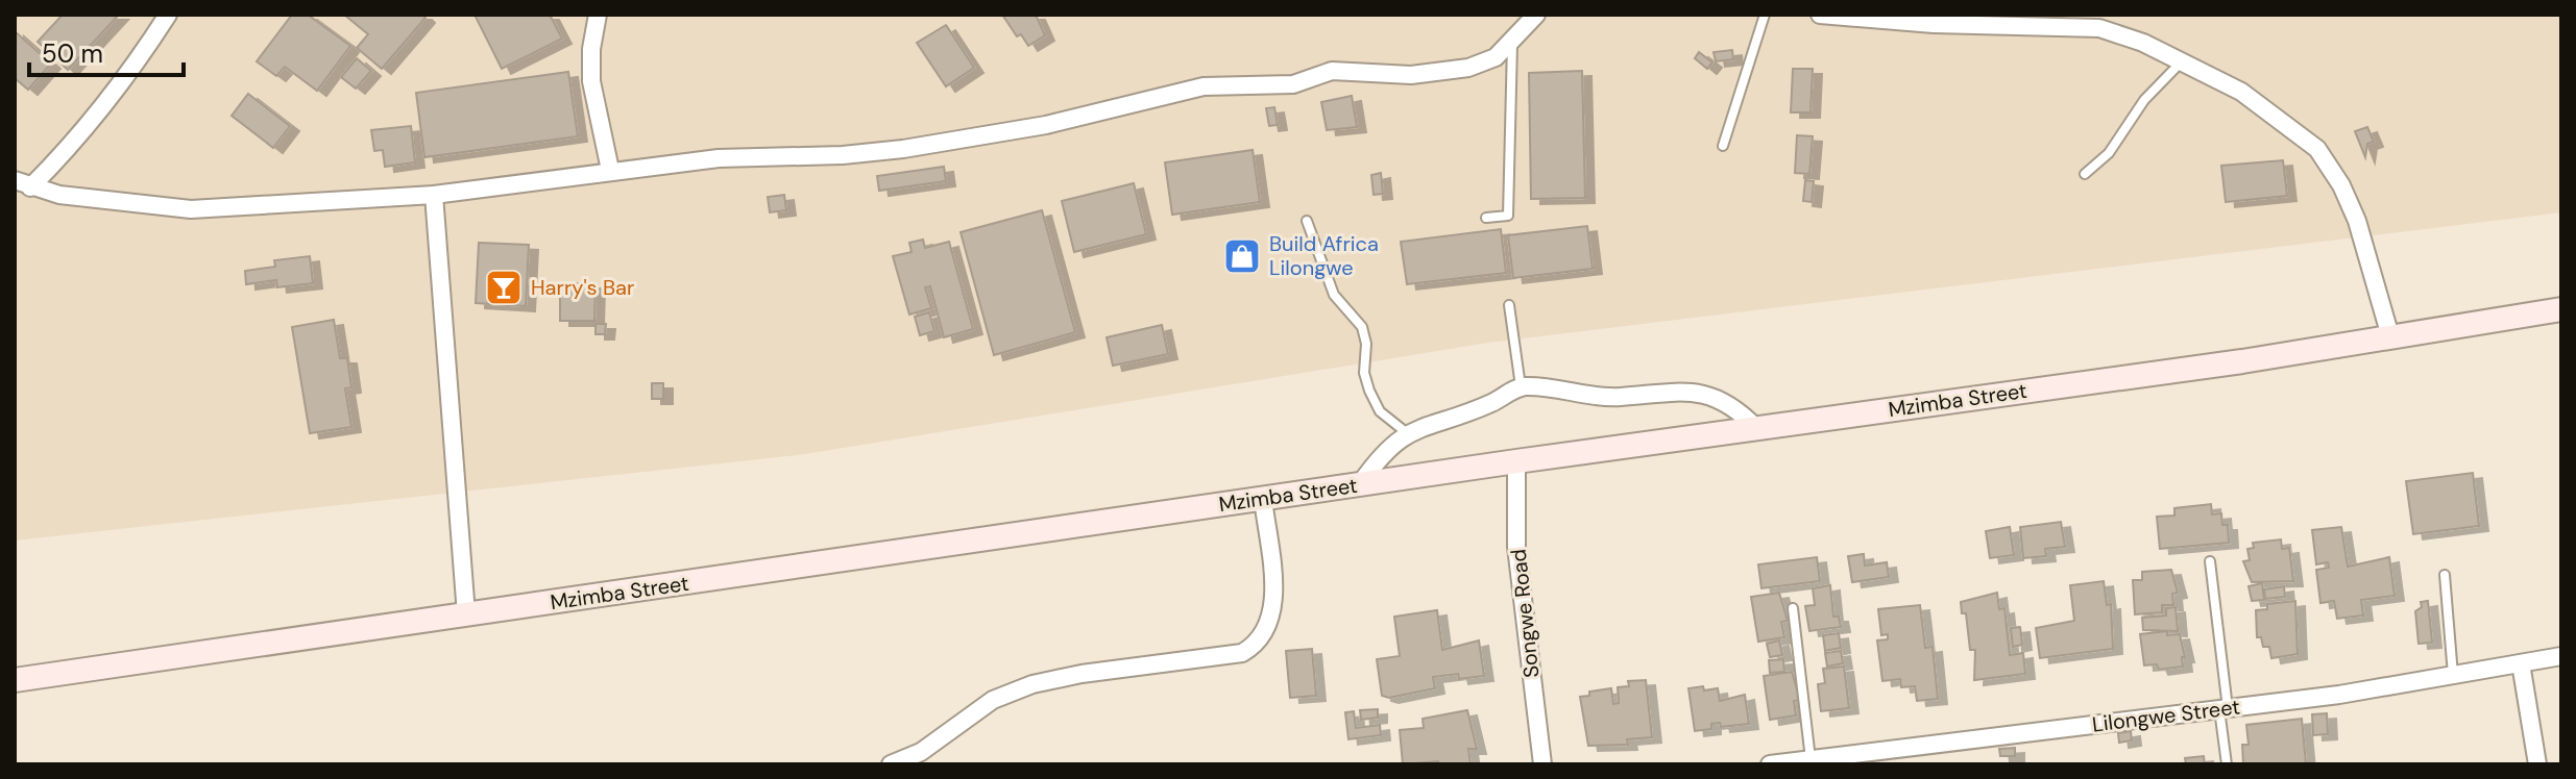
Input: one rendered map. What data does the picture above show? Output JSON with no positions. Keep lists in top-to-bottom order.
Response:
{
  "streets": {
    "main road": ["Mzimba Street"],
    "street": ["Songwe Road", "Lilongwe Street"]
  },
  "crossings": [
    ["Mzimba Street", "Songwe Road"]
  ],
  "places": {
    "shop": ["Build Africa Lilongwe"],
    "bar": ["Harry's Bar"]
  },
  "scale_bar": "50 m"
}
